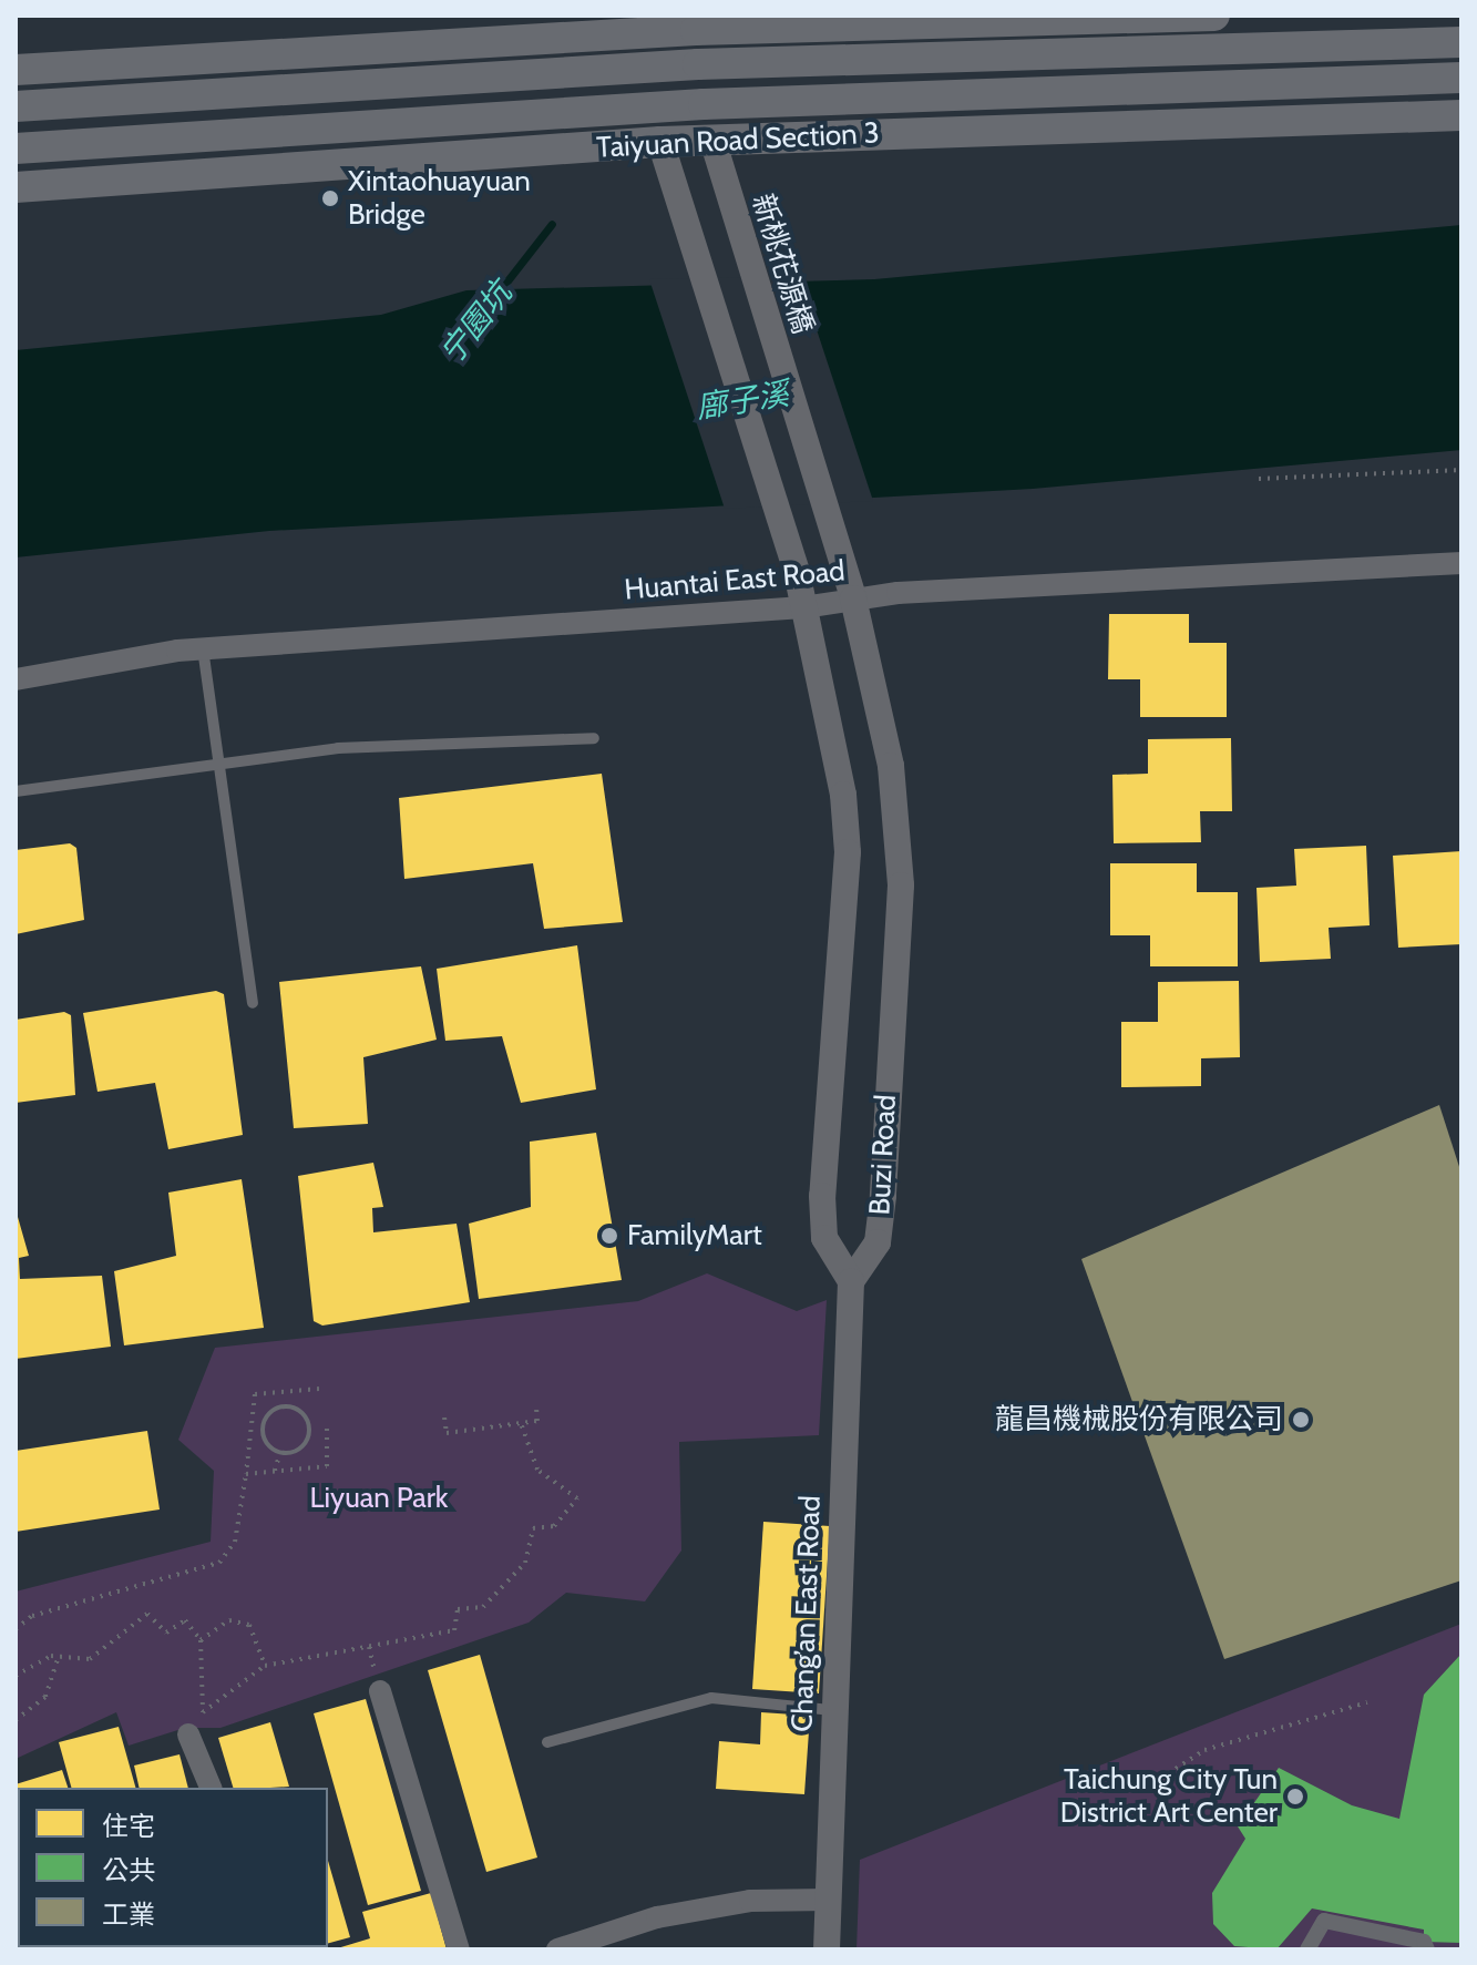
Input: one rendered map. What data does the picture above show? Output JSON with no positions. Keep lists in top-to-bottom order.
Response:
{
  "streets": {
    "main road": ["Taiyuan Road Section 3"],
    "street": [
      "新桃花源橋",
      "Huantai East Road",
      "Buzi Road",
      "Chang’an East Road"
    ]
  },
  "crossings": [
    ["Taiyuan Road Section 3", "新桃花源橋"],
    ["Taiyuan Road Section 3", "Buzi Road"],
    ["新桃花源橋", "Buzi Road"],
    ["Huantai East Road", "Buzi Road"],
    ["Buzi Road", "Chang’an East Road"]
  ],
  "water": ["宁園坑", "廍子溪"],
  "parks": ["Liyuan Park"],
  "places": [
    "Xintaohuayuan Bridge",
    "FamilyMart",
    "龍昌機械股份有限公司",
    "Taichung City Tun District Art Center"
  ],
  "legend": ["住宅", "公共", "工業"]
}
